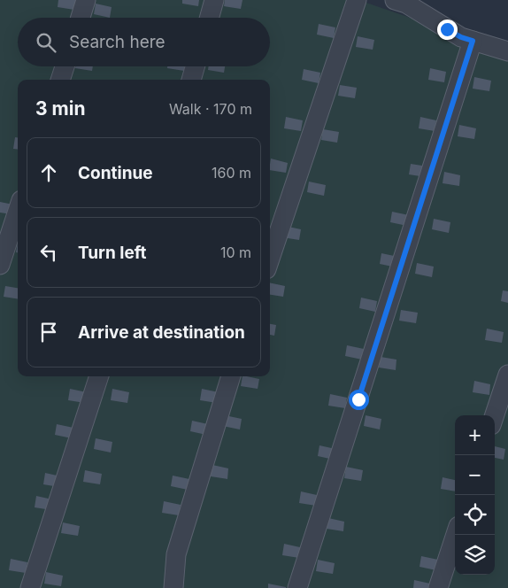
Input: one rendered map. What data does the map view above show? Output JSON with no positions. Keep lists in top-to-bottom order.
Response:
{
  "page": {
    "search": "Search here",
    "heading": ["3 min", "Walk · 170 m"],
    "list": [
      ["Continue", "160 m"],
      ["Turn left", "10 m"],
      "Arrive at destination"
    ],
    "map_buttons": ["+", "−"]
  }
}
